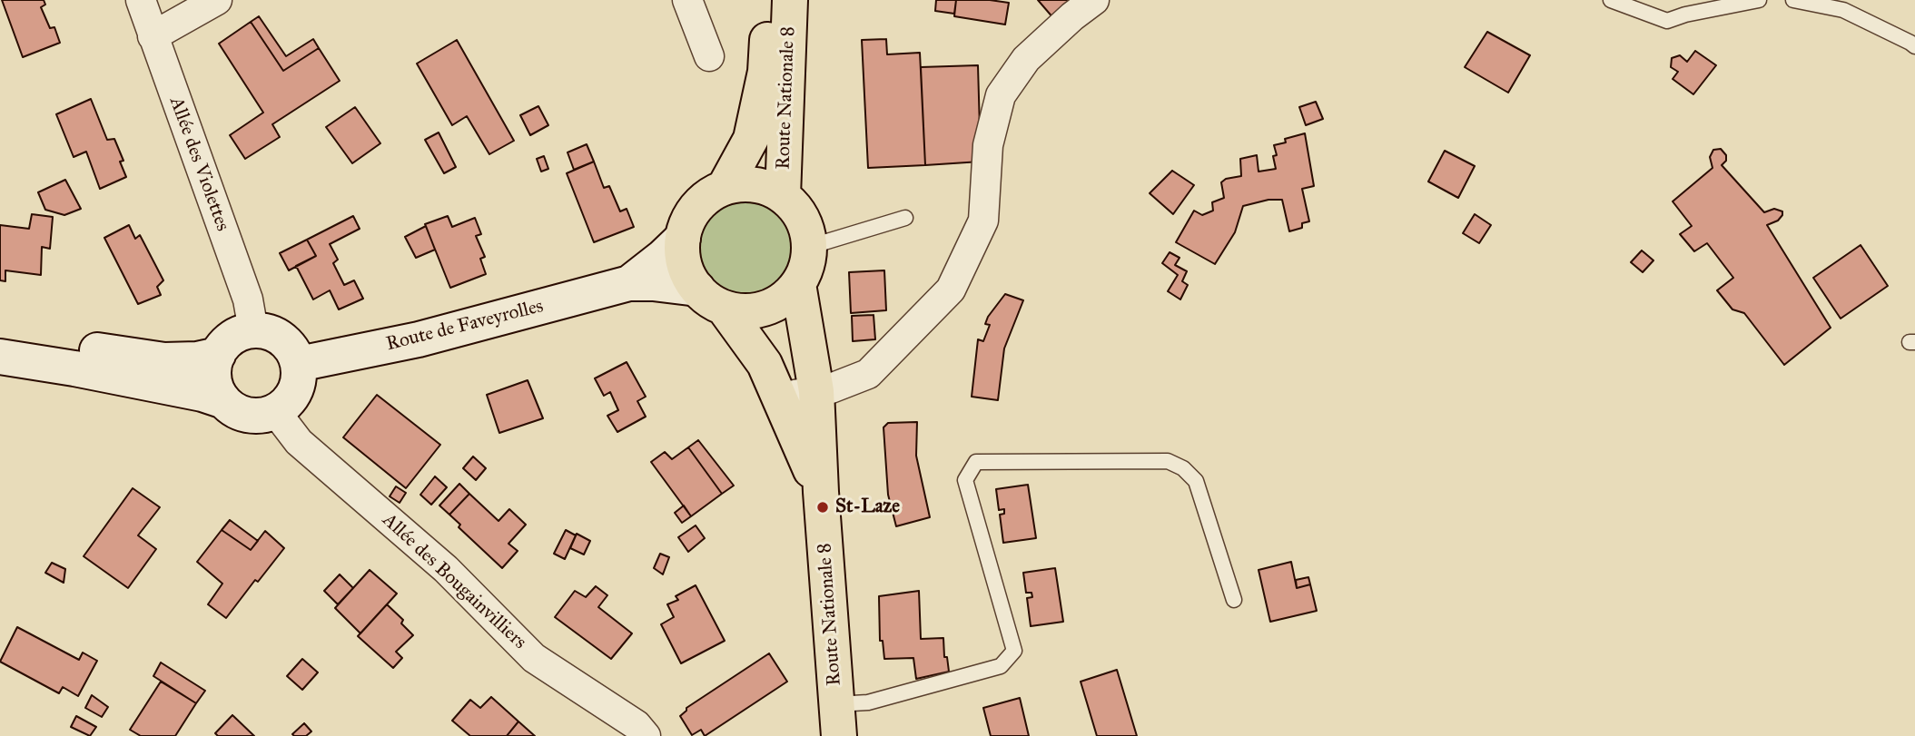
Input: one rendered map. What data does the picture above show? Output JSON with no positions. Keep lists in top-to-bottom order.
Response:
{
  "streets": {
    "main road": ["Route Nationale 8", "Route de Faveyrolles"],
    "street": ["Allée des Violettes", "Allée des Bougainvilliers"]
  },
  "crossings": [
    ["Route Nationale 8", "Route de Faveyrolles"],
    ["Allée des Violettes", "Route de Faveyrolles"],
    ["Allée des Violettes", "Allée des Bougainvilliers"],
    ["Route de Faveyrolles", "Allée des Bougainvilliers"]
  ],
  "places": ["St-Laze"]
}
